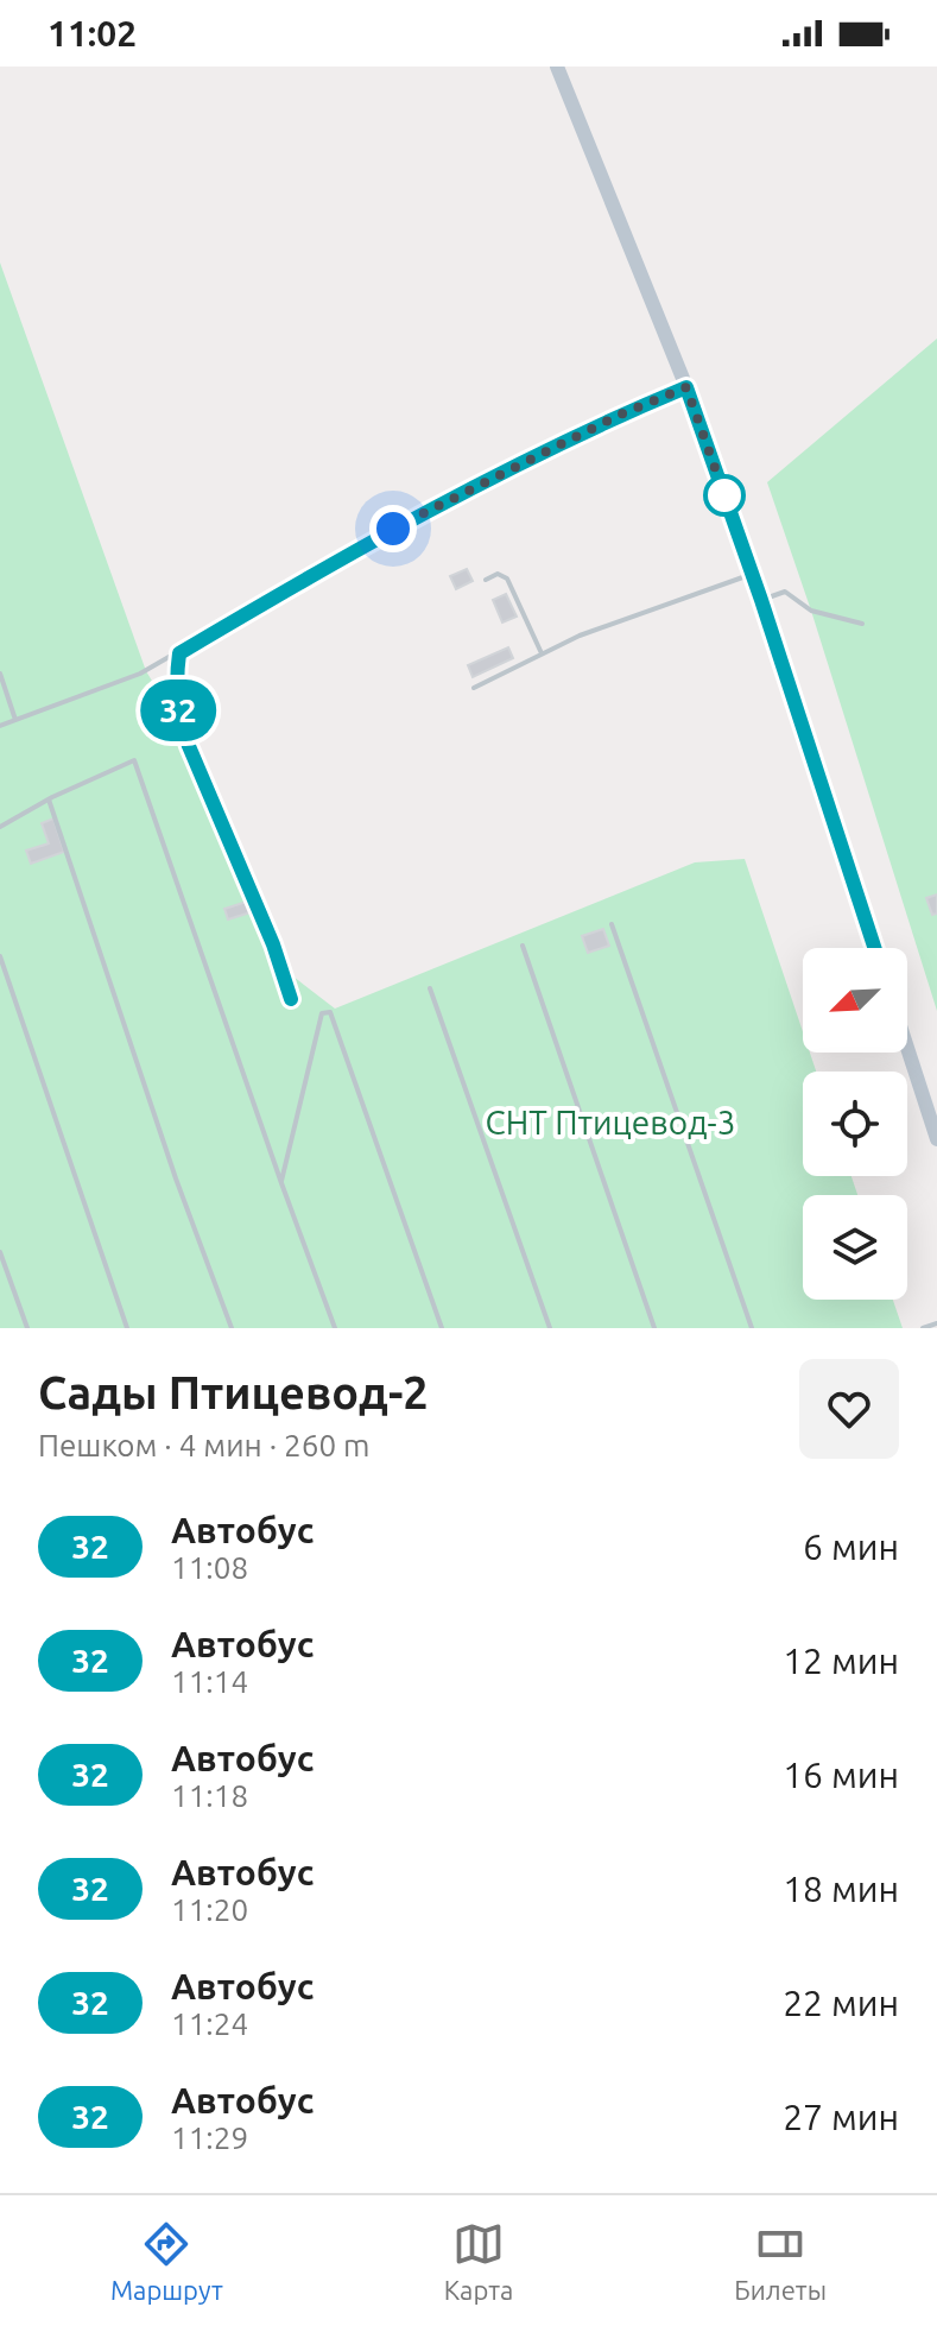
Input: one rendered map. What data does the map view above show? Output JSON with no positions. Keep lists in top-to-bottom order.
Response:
{
  "parks": ["СНТ Птицевод-3"],
  "lines": ["bus line 32"],
  "north": "bottom left",
  "page": {
    "status": "11:02",
    "on_map": "32",
    "heading": ["Сады Птицевод-2", "Пешком · 4 мин · 260 m"],
    "list": [
      {
        "mark": "32",
        "name": "Автобус",
        "note": "11:08",
        "value": "6 мин"
      },
      {
        "mark": "32",
        "name": "Автобус",
        "note": "11:14",
        "value": "12 мин"
      },
      {
        "mark": "32",
        "name": "Автобус",
        "note": "11:18",
        "value": "16 мин"
      },
      {
        "mark": "32",
        "name": "Автобус",
        "note": "11:20",
        "value": "18 мин"
      },
      {
        "mark": "32",
        "name": "Автобус",
        "note": "11:24",
        "value": "22 мин"
      },
      {
        "mark": "32",
        "name": "Автобус",
        "note": "11:29",
        "value": "27 мин"
      }
    ],
    "tabs": ["Маршрут", "Карта", "Билеты"]
  }
}
